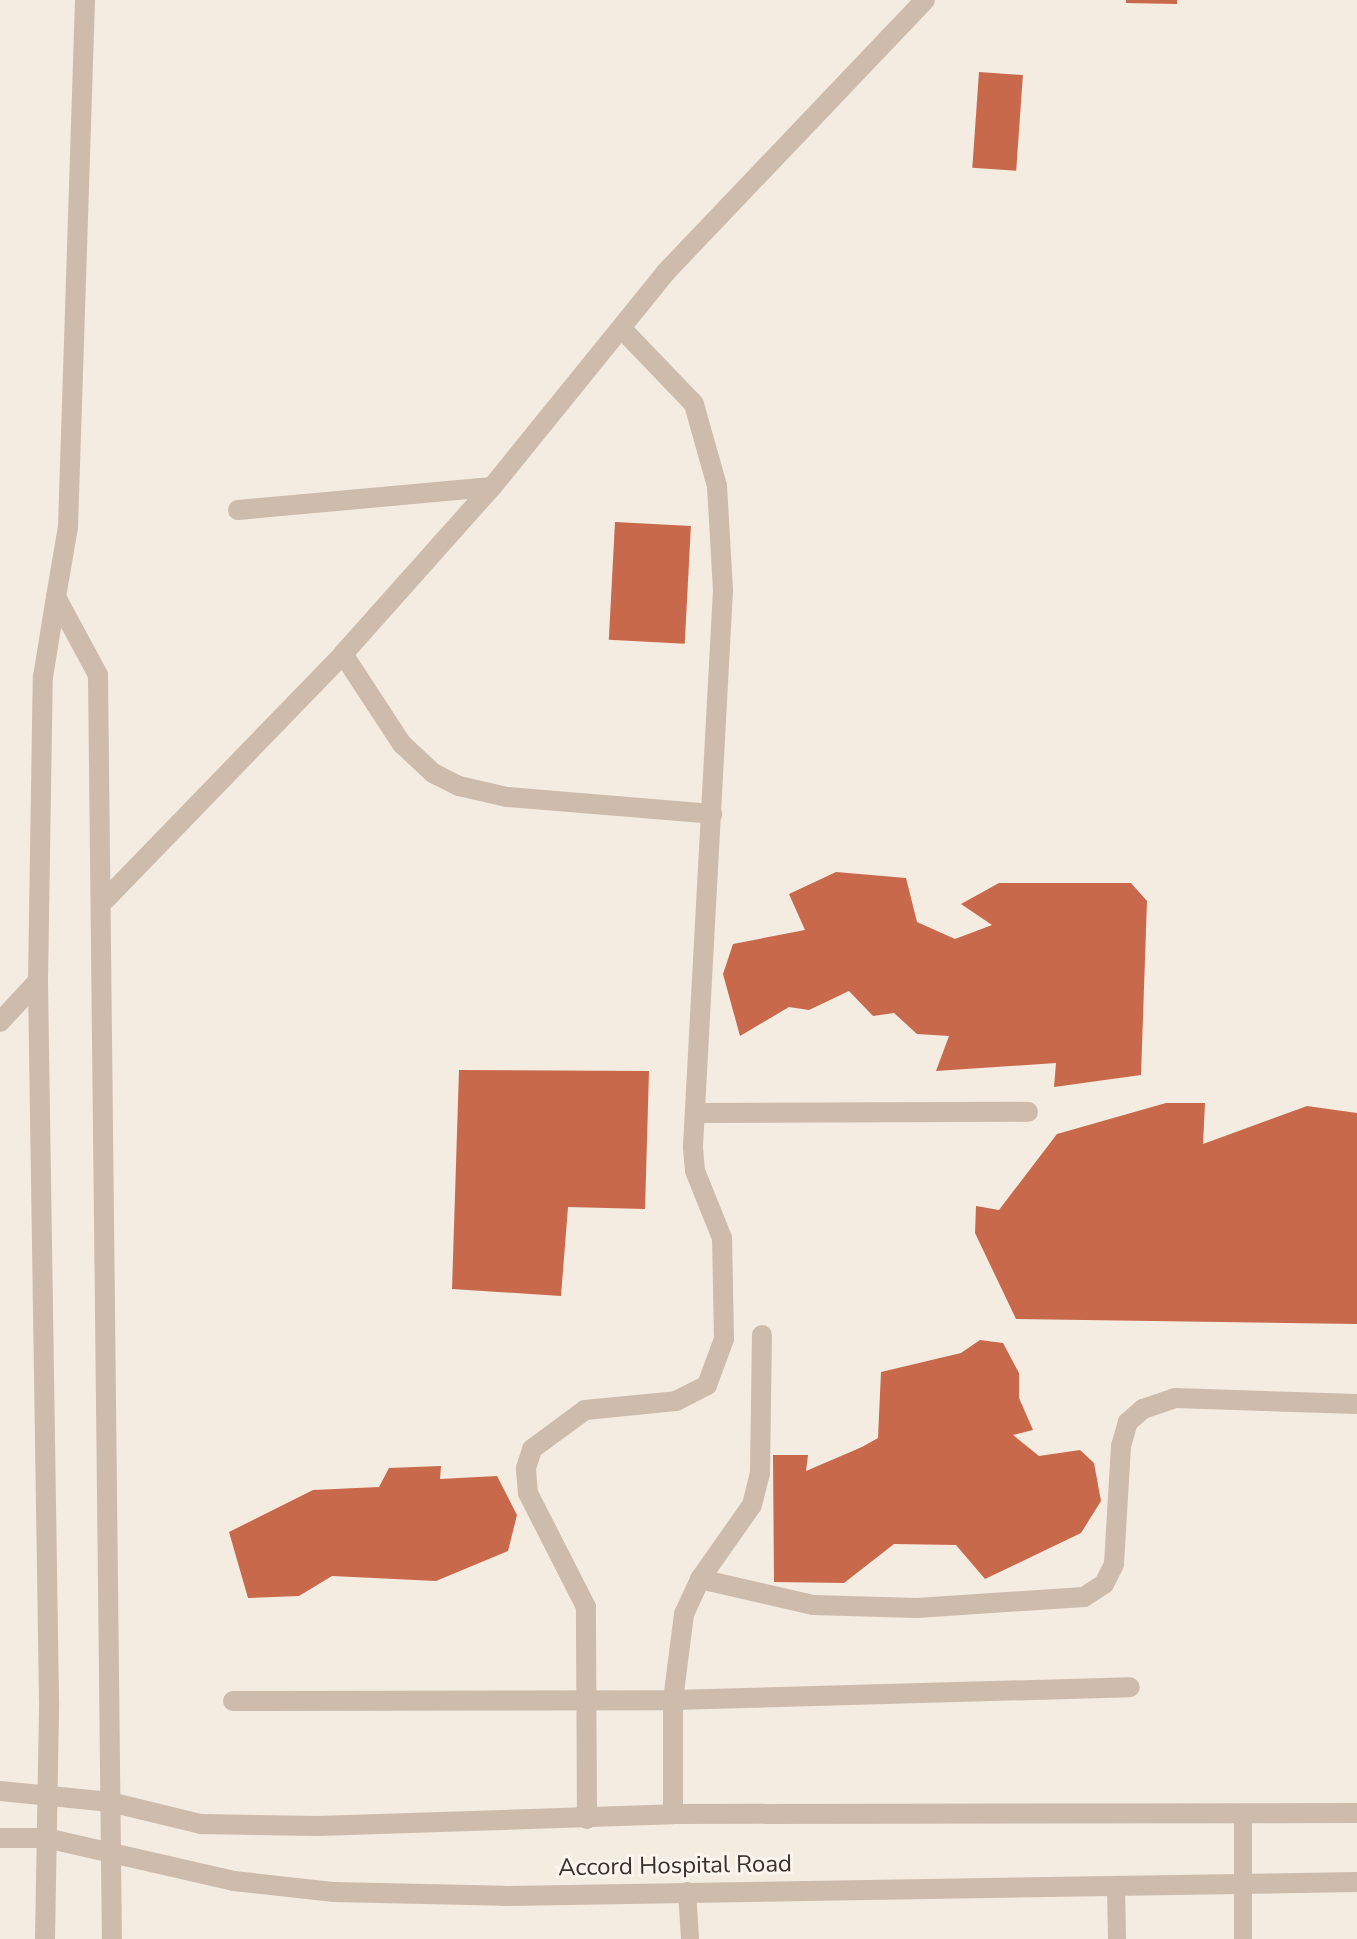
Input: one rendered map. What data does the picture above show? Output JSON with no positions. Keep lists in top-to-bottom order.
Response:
{
  "streets": {
    "street": ["Accord Hospital Road"]
  }
}
